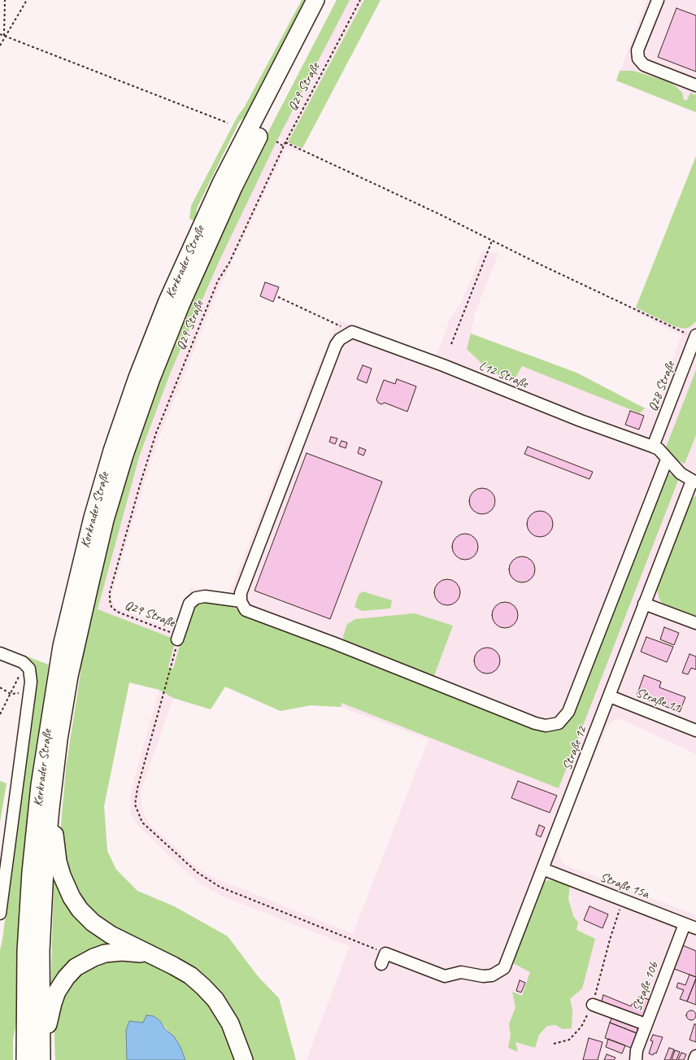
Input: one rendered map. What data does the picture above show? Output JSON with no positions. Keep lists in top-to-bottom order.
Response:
{
  "streets": {
    "highway": ["Kerkrader Straße"],
    "street": [
      "L12 Straße",
      "Q28 Straße",
      "Straße 11",
      "Straße 12",
      "Straße 15a",
      "Straße 10b"
    ],
    "path": ["Q29 Straße"]
  },
  "crossings": [
    ["L12 Straße", "Q28 Straße"],
    ["Straße 11", "Straße 12"],
    ["Straße 12", "Straße 15a"],
    ["Straße 15a", "Straße 10b"]
  ]
}
